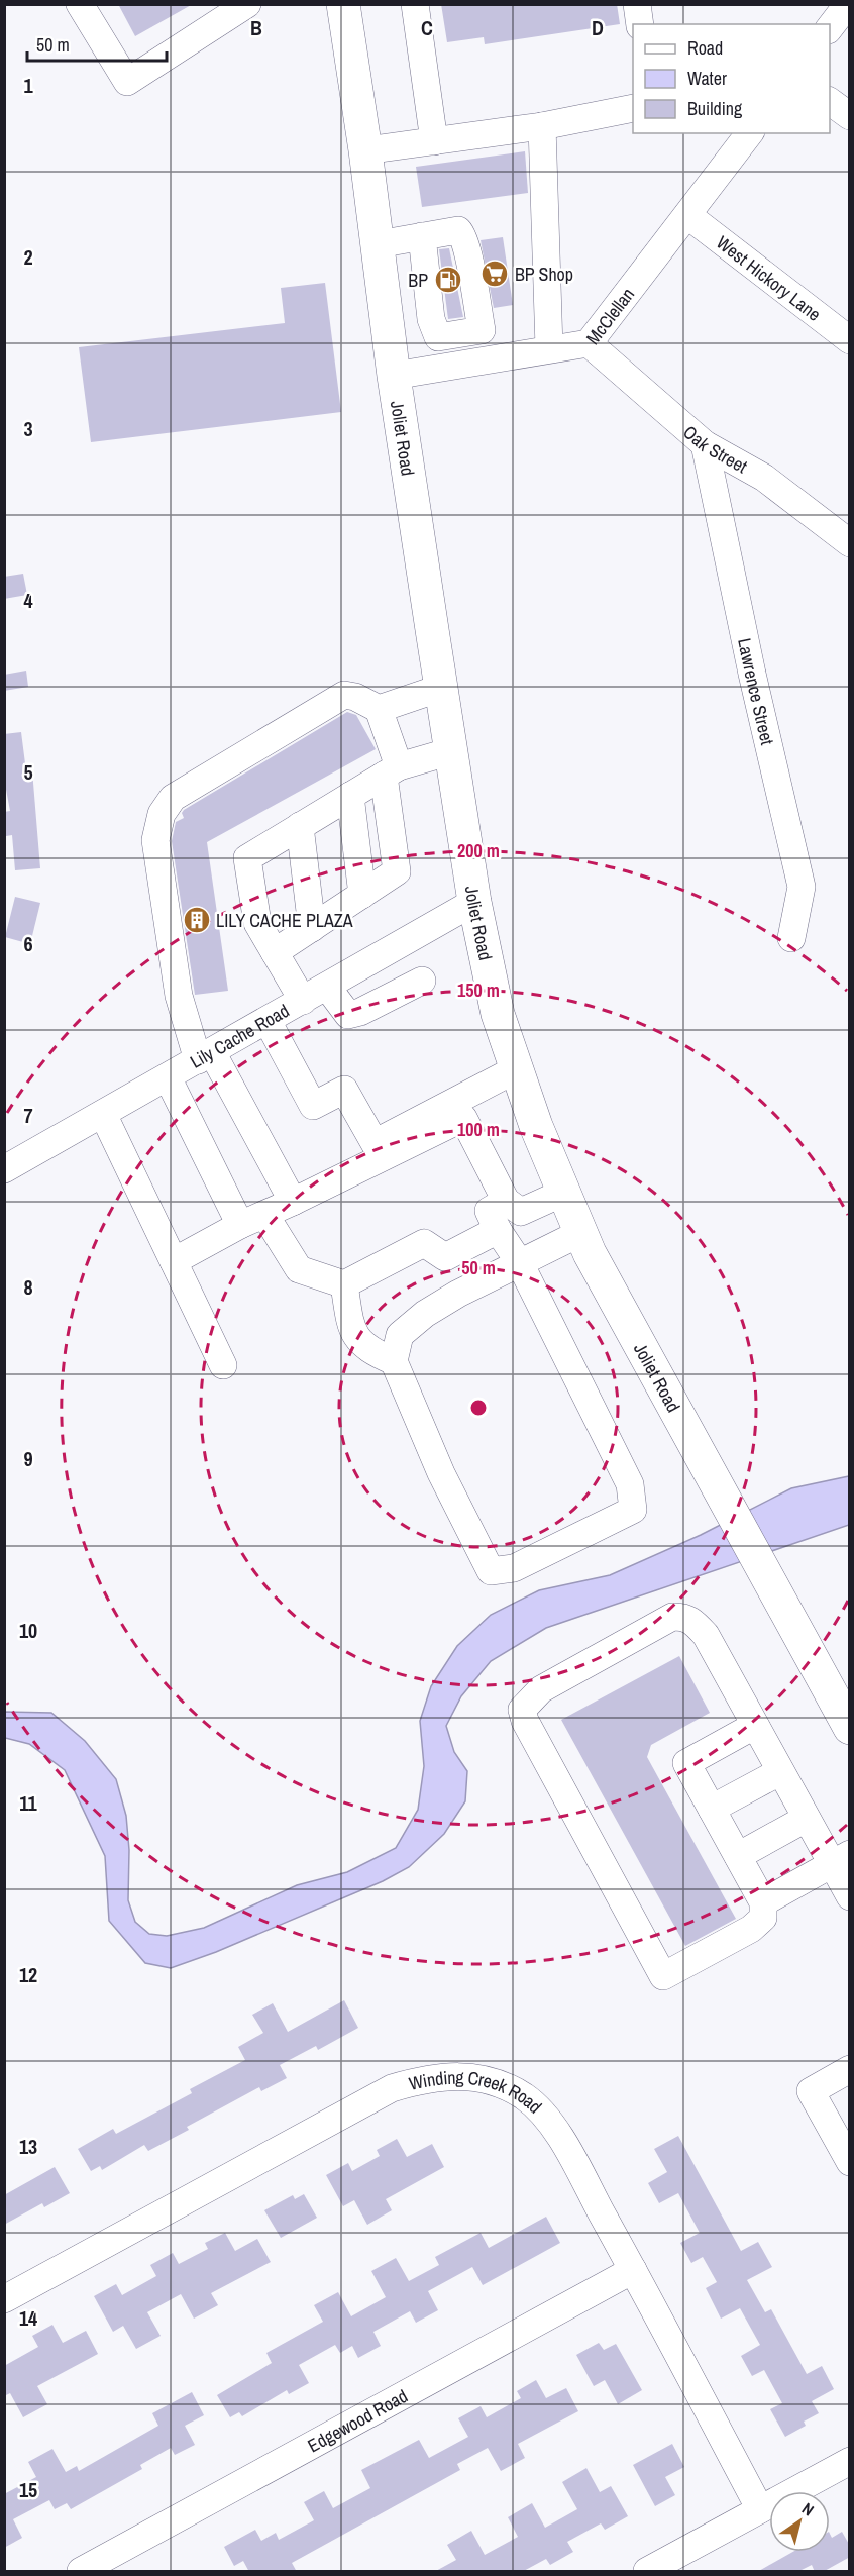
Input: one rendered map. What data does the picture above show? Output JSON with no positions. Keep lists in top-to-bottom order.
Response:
{
  "streets": {
    "main road": ["Joliet Road"],
    "street": [
      "West Hickory Lane",
      "McClellan",
      "Oak Street",
      "Lawrence Street",
      "Lily Cache Road",
      "Winding Creek Road",
      "Edgewood Road"
    ]
  },
  "crossings": [
    ["West Hickory Lane", "McClellan"],
    ["McClellan", "Joliet Road"],
    ["McClellan", "Oak Street"],
    ["Joliet Road", "Lily Cache Road"],
    ["Oak Street", "Lawrence Street"],
    ["Winding Creek Road", "Edgewood Road"]
  ],
  "places": {
    "supermarket": ["BP Shop"],
    "fuel station": ["BP"],
    "building": ["LILY CACHE PLAZA"]
  },
  "legend": ["Road", "Water", "Building"],
  "scale_bar": "50 m",
  "north": "top right",
  "grid": {
    "columns": ["B", "C", "D"],
    "rows": [
      "1",
      "2",
      "3",
      "4",
      "5",
      "6",
      "7",
      "8",
      "9",
      "10",
      "11",
      "12",
      "13",
      "14",
      "15"
    ]
  },
  "rings": [
    "200 m",
    "150 m",
    "100 m",
    "50 m"
  ]
}
